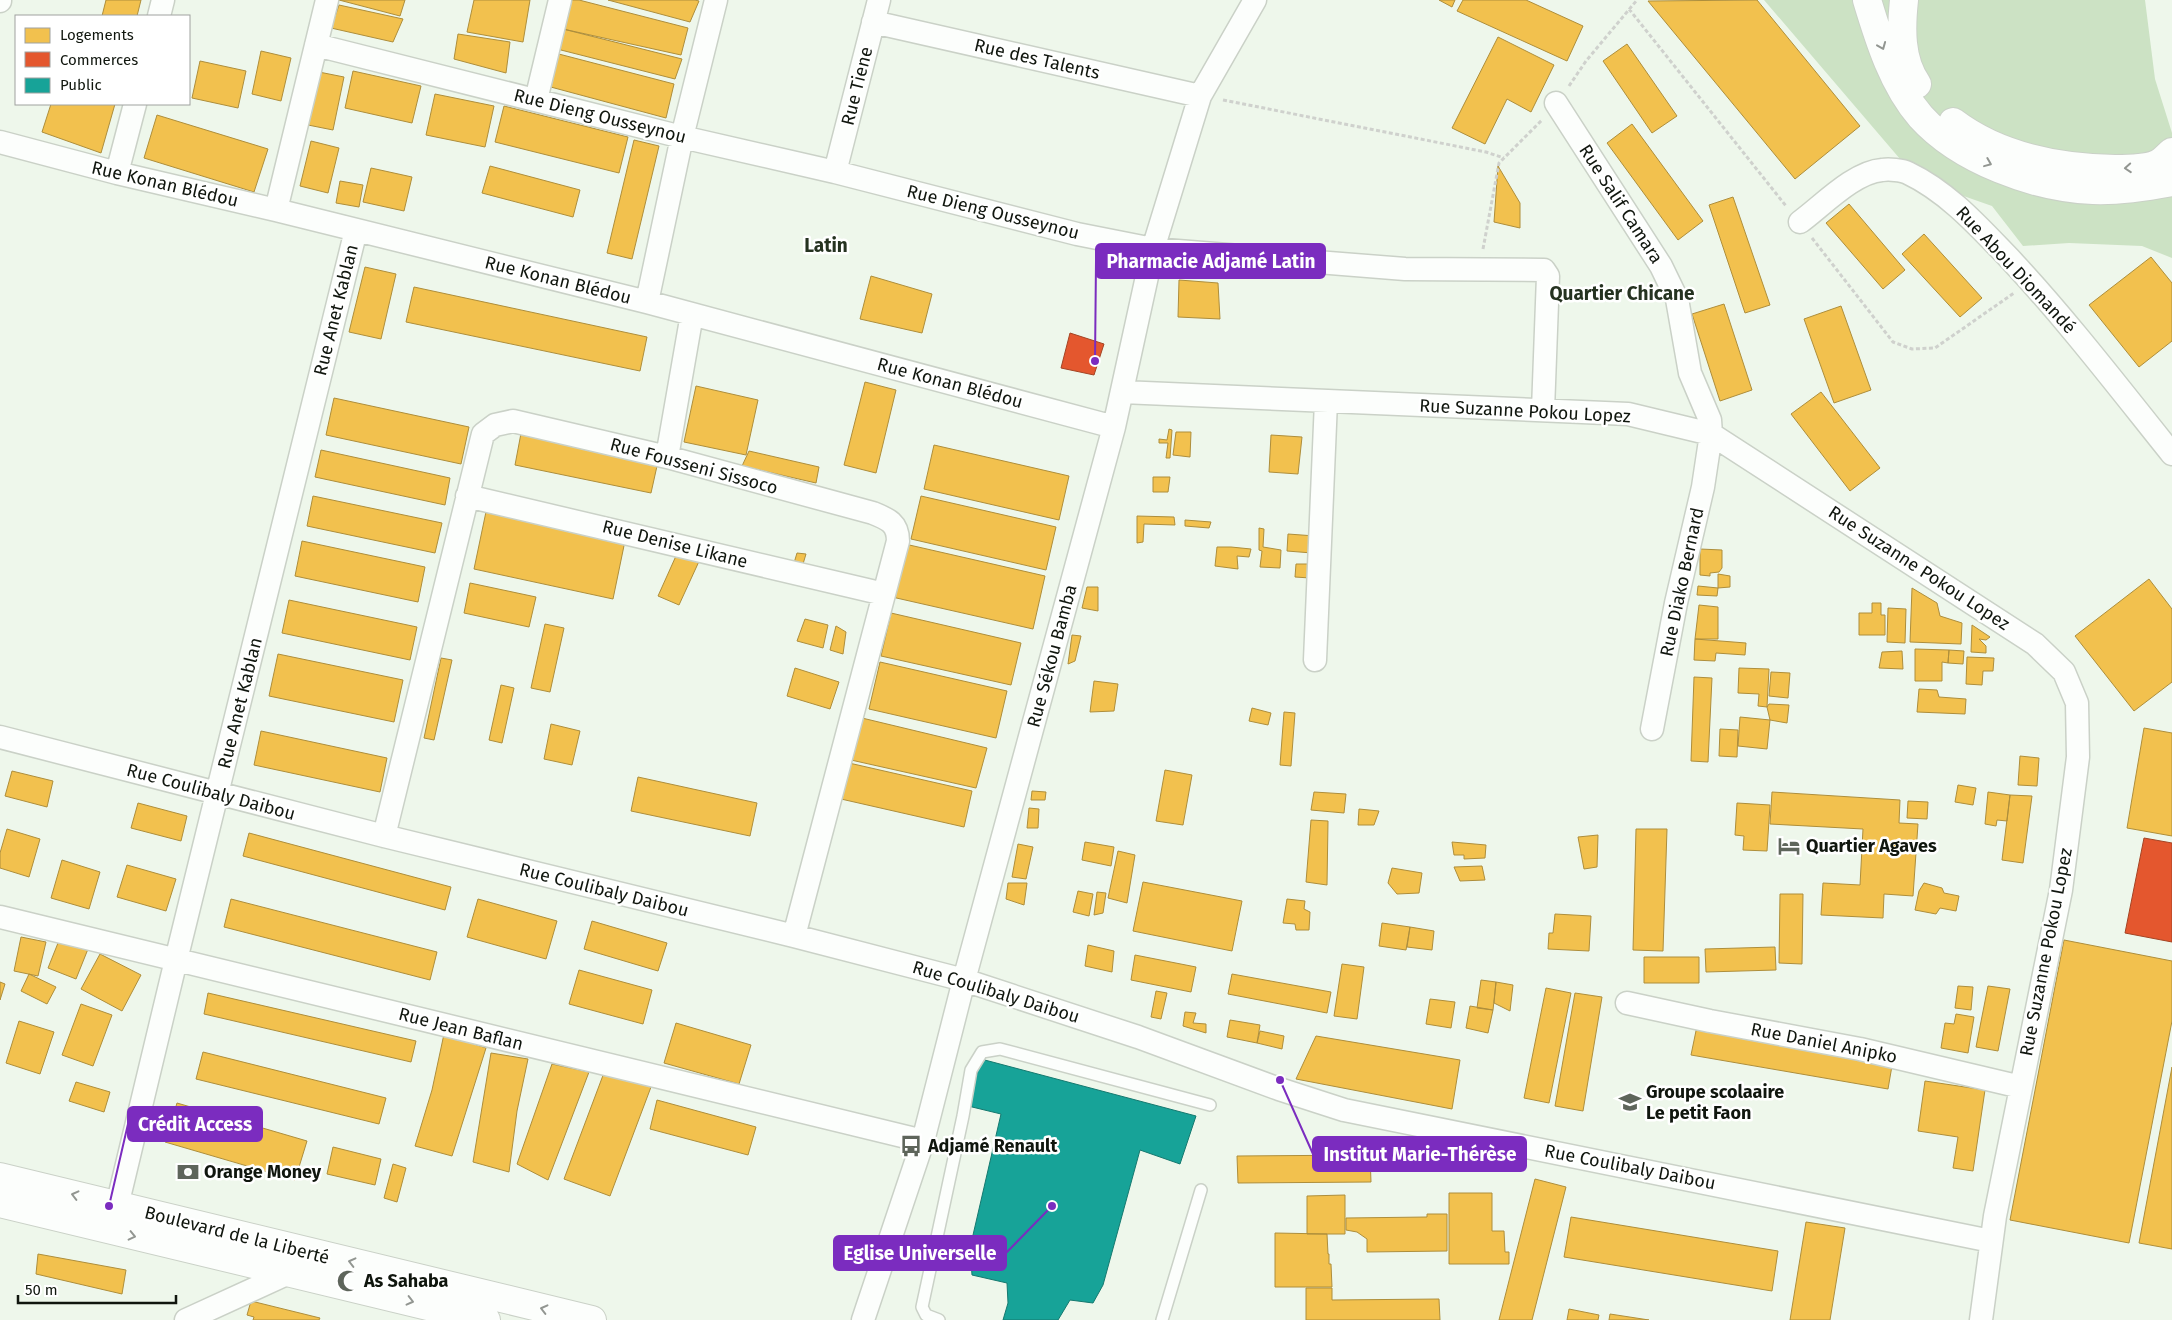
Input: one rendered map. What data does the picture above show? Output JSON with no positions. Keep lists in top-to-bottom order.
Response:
{
  "streets": {
    "main road": ["Boulevard de la Liberté"],
    "street": [
      "Rue des Talents",
      "Rue Tiene",
      "Rue Dieng Ousseynou",
      "Rue Konan Blédou",
      "Rue Salif Camara",
      "Rue Abou Diomandé",
      "Rue Anet Kablan",
      "Rue Suzanne Pokou Lopez",
      "Rue Fousseni Sissoco",
      "Rue Denise Likane",
      "Rue Diako Bernard",
      "Rue Sékou Bamba",
      "Rue Coulibaly Daibou",
      "Rue Jean Baflan",
      "Rue Daniel Anipko"
    ]
  },
  "crossings": [
    ["Rue des Talents", "Rue Tiene"],
    ["Rue des Talents", "Rue Sékou Bamba"],
    ["Rue Tiene", "Rue Dieng Ousseynou"],
    ["Rue Dieng Ousseynou", "Rue Suzanne Pokou Lopez"],
    ["Rue Dieng Ousseynou", "Rue Sékou Bamba"],
    ["Rue Konan Blédou", "Rue Anet Kablan"],
    ["Rue Konan Blédou", "Rue Sékou Bamba"],
    ["Rue Salif Camara", "Rue Suzanne Pokou Lopez"],
    ["Rue Salif Camara", "Rue Diako Bernard"],
    ["Rue Anet Kablan", "Rue Coulibaly Daibou"],
    ["Rue Anet Kablan", "Rue Jean Baflan"],
    ["Rue Anet Kablan", "Boulevard de la Liberté"],
    ["Rue Suzanne Pokou Lopez", "Rue Diako Bernard"],
    ["Rue Suzanne Pokou Lopez", "Rue Sékou Bamba"],
    ["Rue Suzanne Pokou Lopez", "Rue Coulibaly Daibou"],
    ["Rue Suzanne Pokou Lopez", "Rue Daniel Anipko"],
    ["Rue Fousseni Sissoco", "Rue Denise Likane"],
    ["Rue Fousseni Sissoco", "Rue Coulibaly Daibou"],
    ["Rue Sékou Bamba", "Rue Coulibaly Daibou"],
    ["Rue Sékou Bamba", "Rue Jean Baflan"]
  ],
  "districts": ["Latin", "Quartier Chicane"],
  "places": {
    "other": [
      "Pharmacie Adjamé Latin",
      "Institut Marie-Thérèse",
      "Crédit Access",
      "Eglise Universelle"
    ],
    "hotel": ["Quartier Agaves"],
    "school or university": ["Groupe scolaaire Le petit Faon"],
    "bus stop": ["Adjamé Renault"],
    "bank": ["Orange Money"],
    "mosque": ["As Sahaba"]
  },
  "legend": ["Logements", "Commerces", "Public"],
  "scale_bar": "50 m"
}
